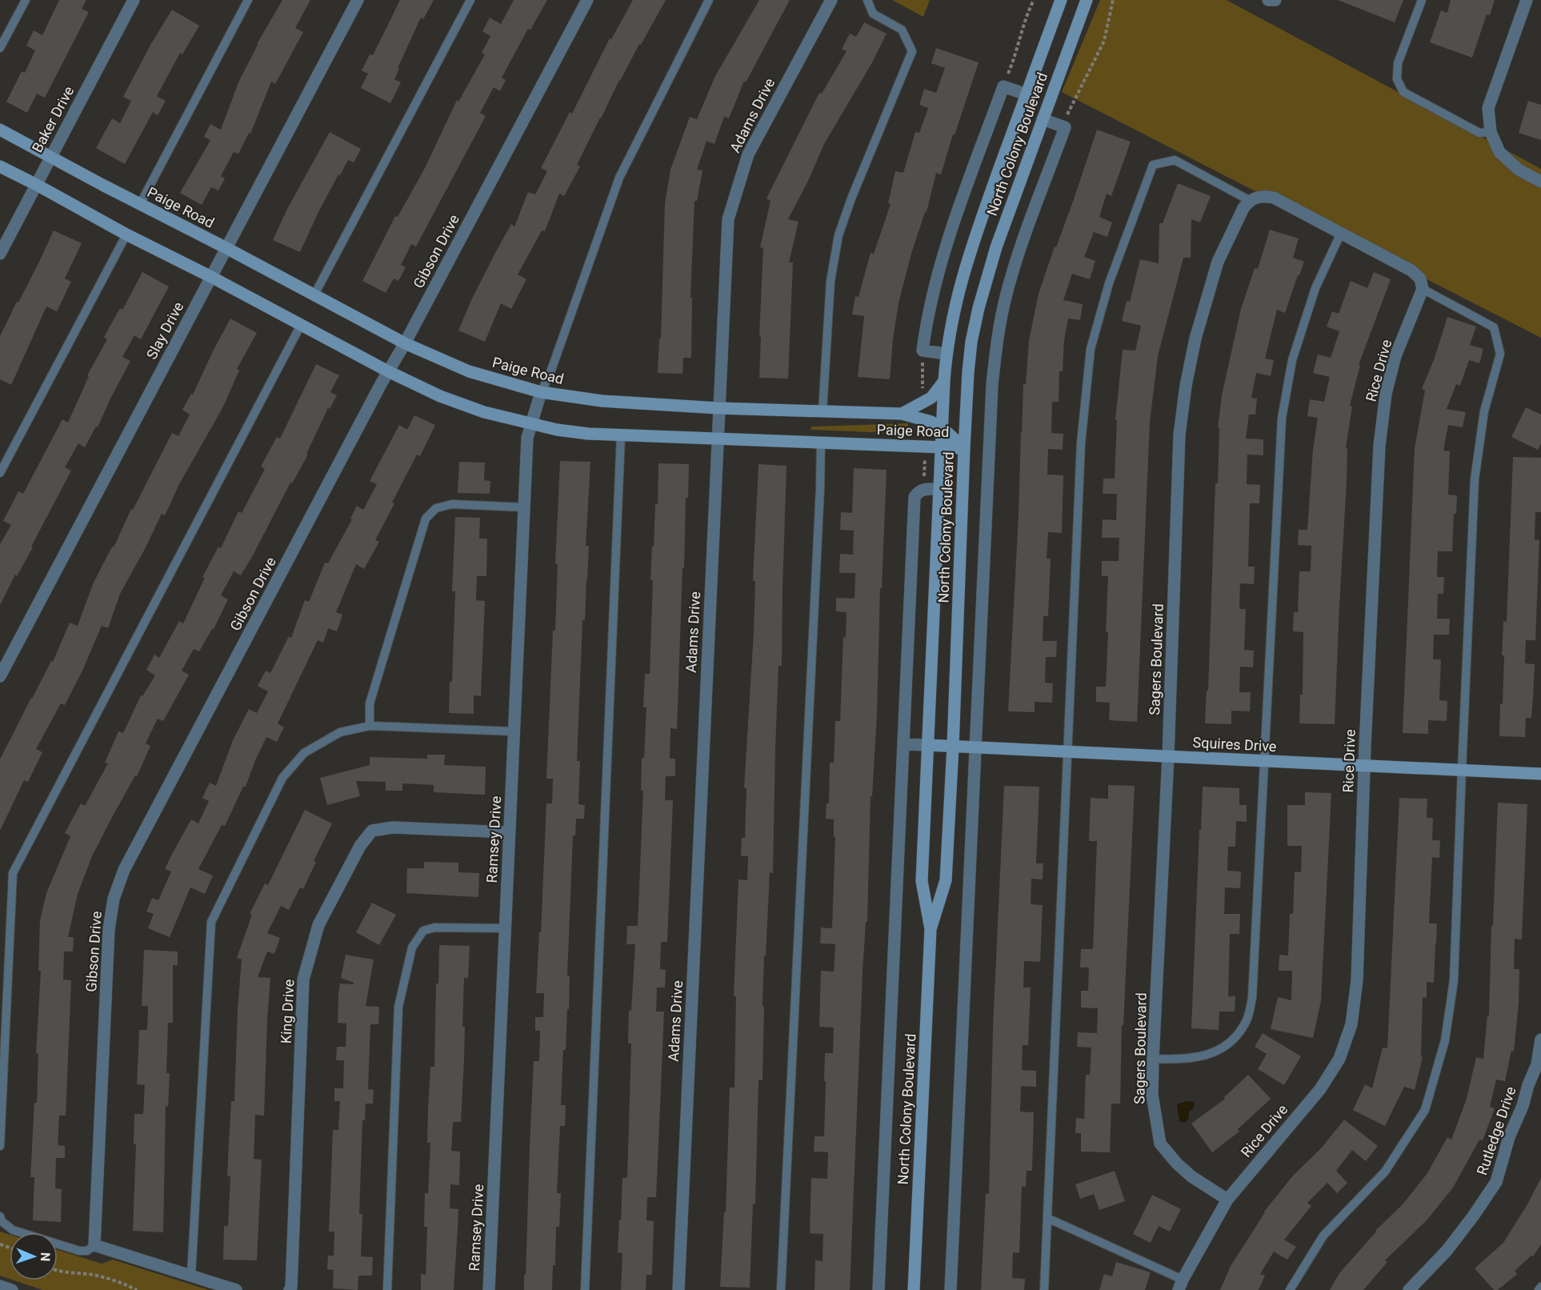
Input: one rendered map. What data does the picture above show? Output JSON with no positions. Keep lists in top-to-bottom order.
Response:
{
  "streets": {
    "main road": ["North Colony Boulevard", "Paige Road", "Squires Drive"],
    "street": [
      "Adams Drive",
      "Baker Drive",
      "Gibson Drive",
      "Slay Drive",
      "Rice Drive",
      "Sagers Boulevard",
      "Ramsey Drive",
      "King Drive",
      "Rutledge Drive"
    ]
  },
  "crossings": [
    ["Adams Drive", "Paige Road"],
    ["Baker Drive", "Paige Road"],
    ["North Colony Boulevard", "Paige Road"],
    ["North Colony Boulevard", "Squires Drive"],
    ["Paige Road", "Gibson Drive"],
    ["Paige Road", "Slay Drive"],
    ["Paige Road", "Ramsey Drive"],
    ["Rice Drive", "Sagers Boulevard"],
    ["Rice Drive", "Squires Drive"],
    ["Sagers Boulevard", "Squires Drive"],
    ["Ramsey Drive", "King Drive"]
  ],
  "north": "right"
}
